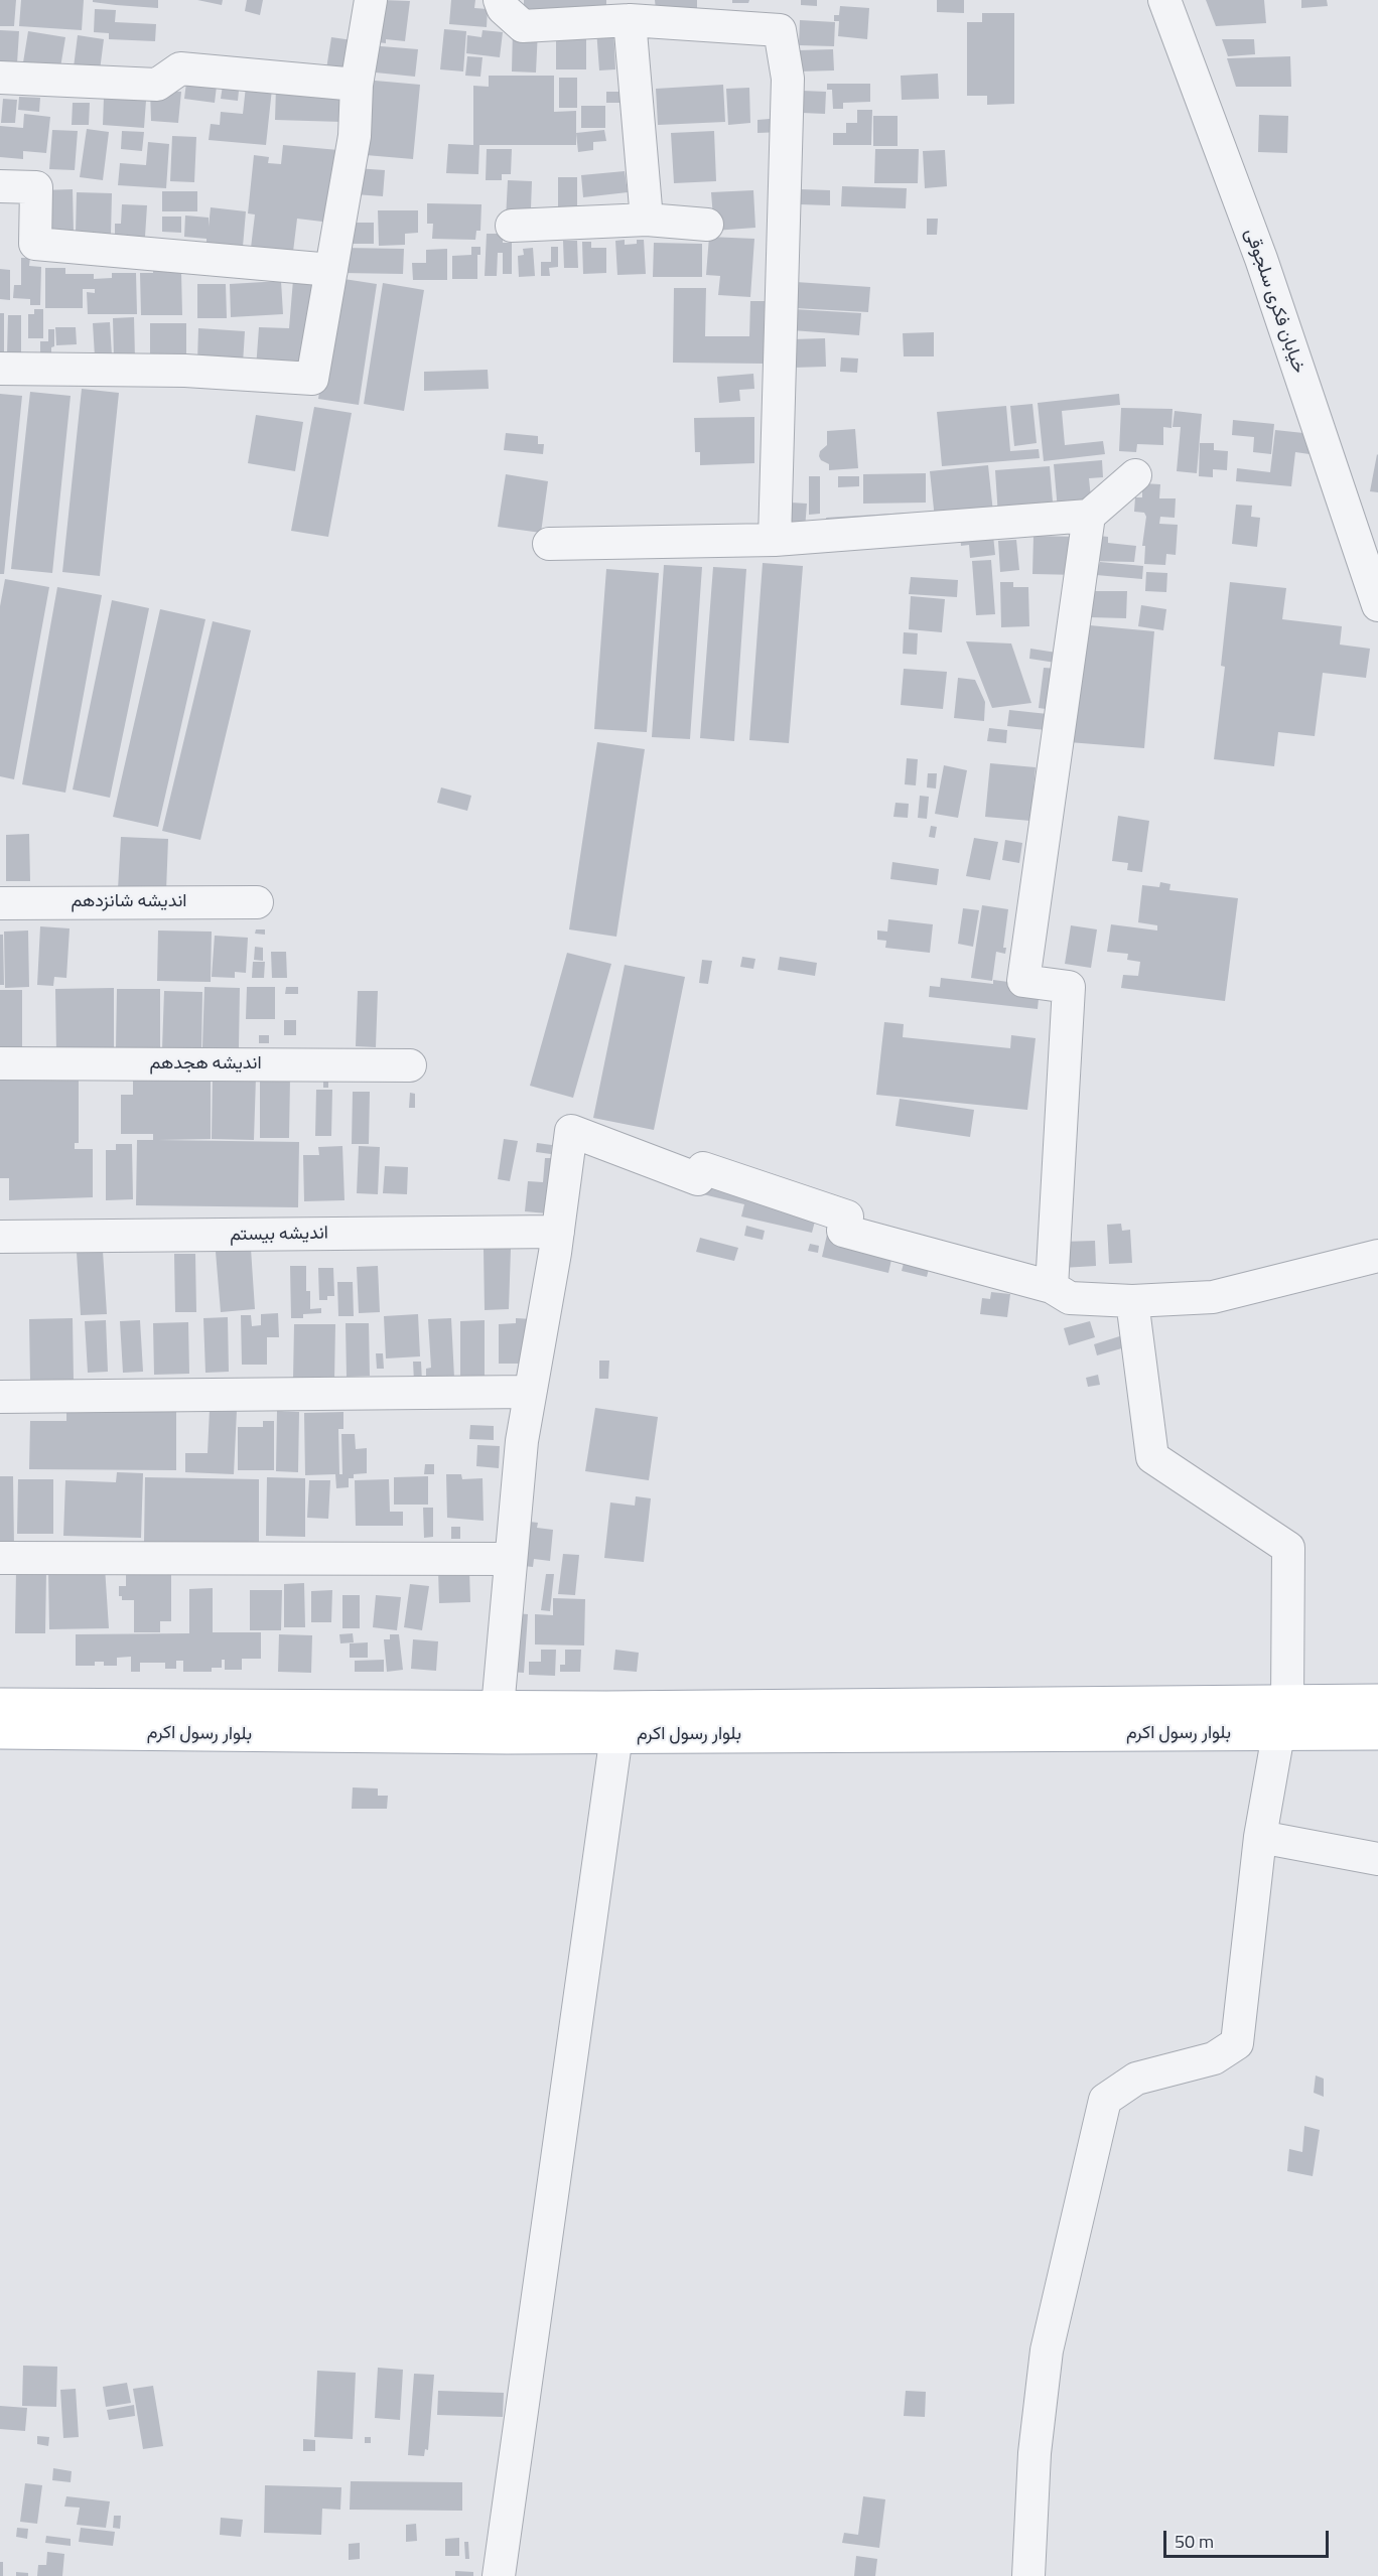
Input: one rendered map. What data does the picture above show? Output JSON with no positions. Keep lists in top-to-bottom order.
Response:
{
  "streets": {
    "main road": ["بلوار رسول اکرم"],
    "street": [
      "خیابان فکری سلجوقی",
      "اندیشه شانزدهم",
      "اندیشه هجدهم",
      "اندیشه بیستم"
    ]
  },
  "scale_bar": "50 m"
}
